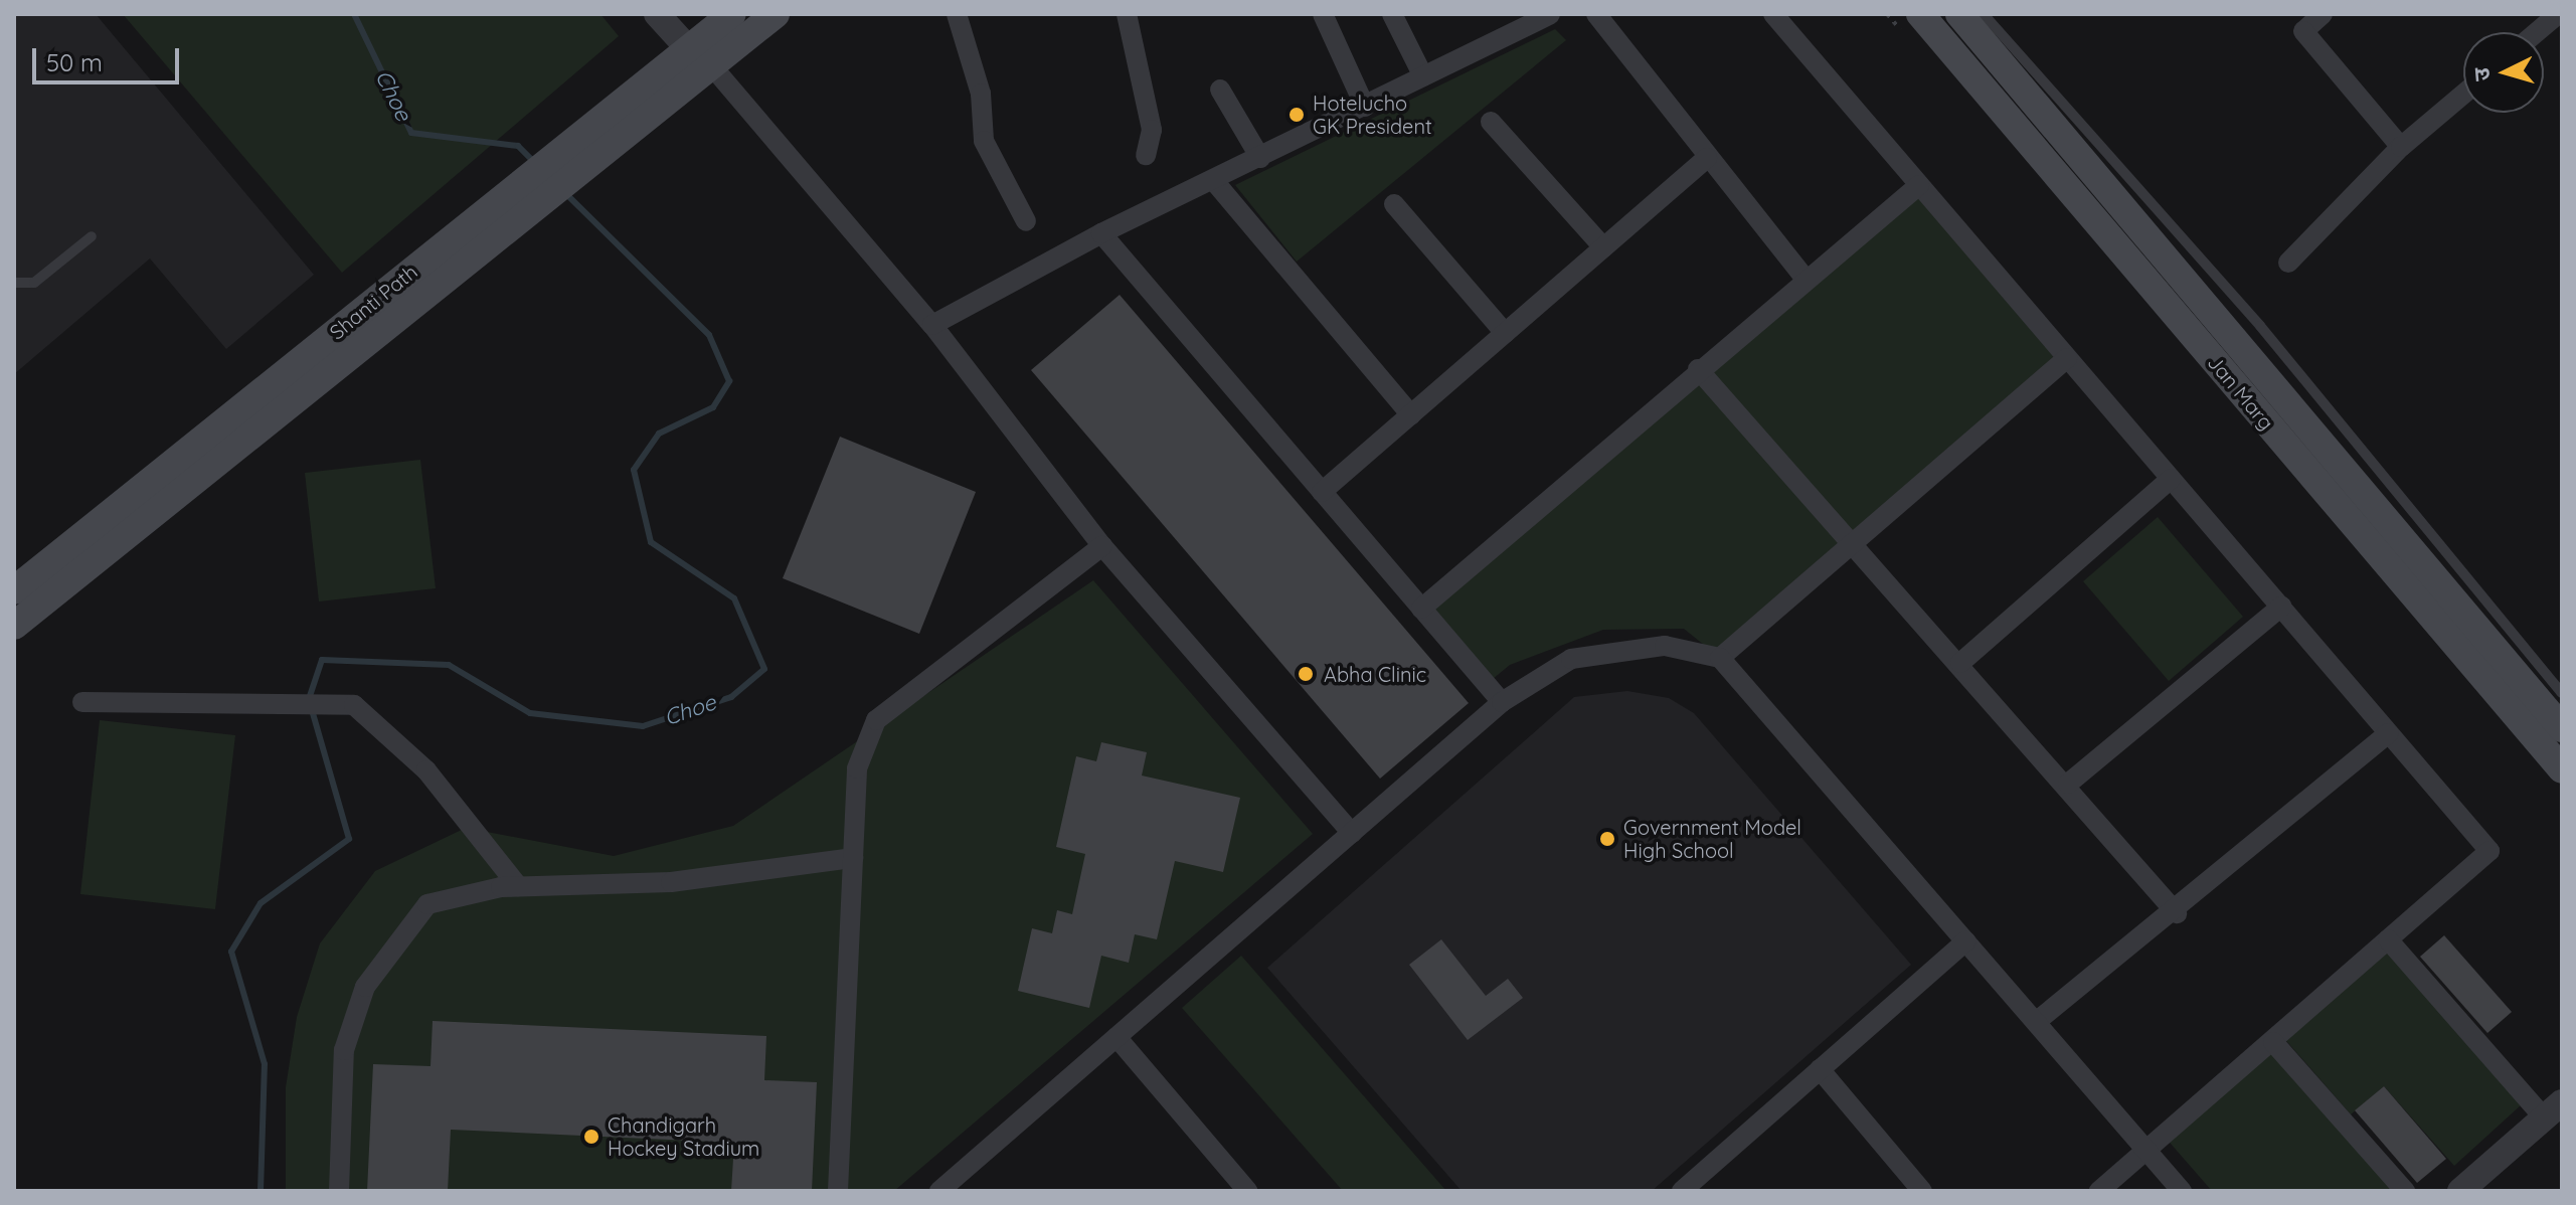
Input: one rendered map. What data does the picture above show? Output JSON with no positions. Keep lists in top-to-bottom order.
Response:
{
  "streets": {
    "main road": ["Shanti Path", "Jan Marg"]
  },
  "water": ["Choe"],
  "places": [
    "Hotelucho GK President",
    "Abha Clinic",
    "Government Model High School",
    "Chandigarh Hockey Stadium"
  ],
  "scale_bar": "50 m",
  "north": "left"
}
